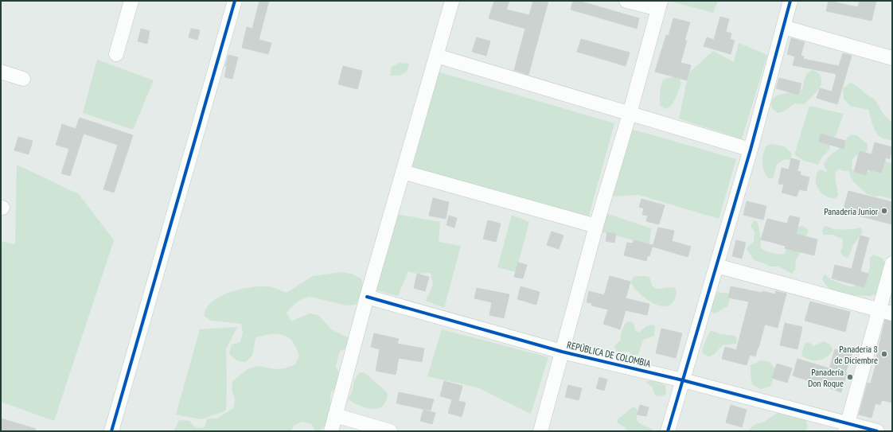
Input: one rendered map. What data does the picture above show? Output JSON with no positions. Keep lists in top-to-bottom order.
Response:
{
  "streets": {
    "street": ["REPÚBLICA DE COLOMBIA"]
  },
  "places": ["Panaderia Junior", "Panaderia 8 de Diciembre", "Panadería Don Roque"]
}
